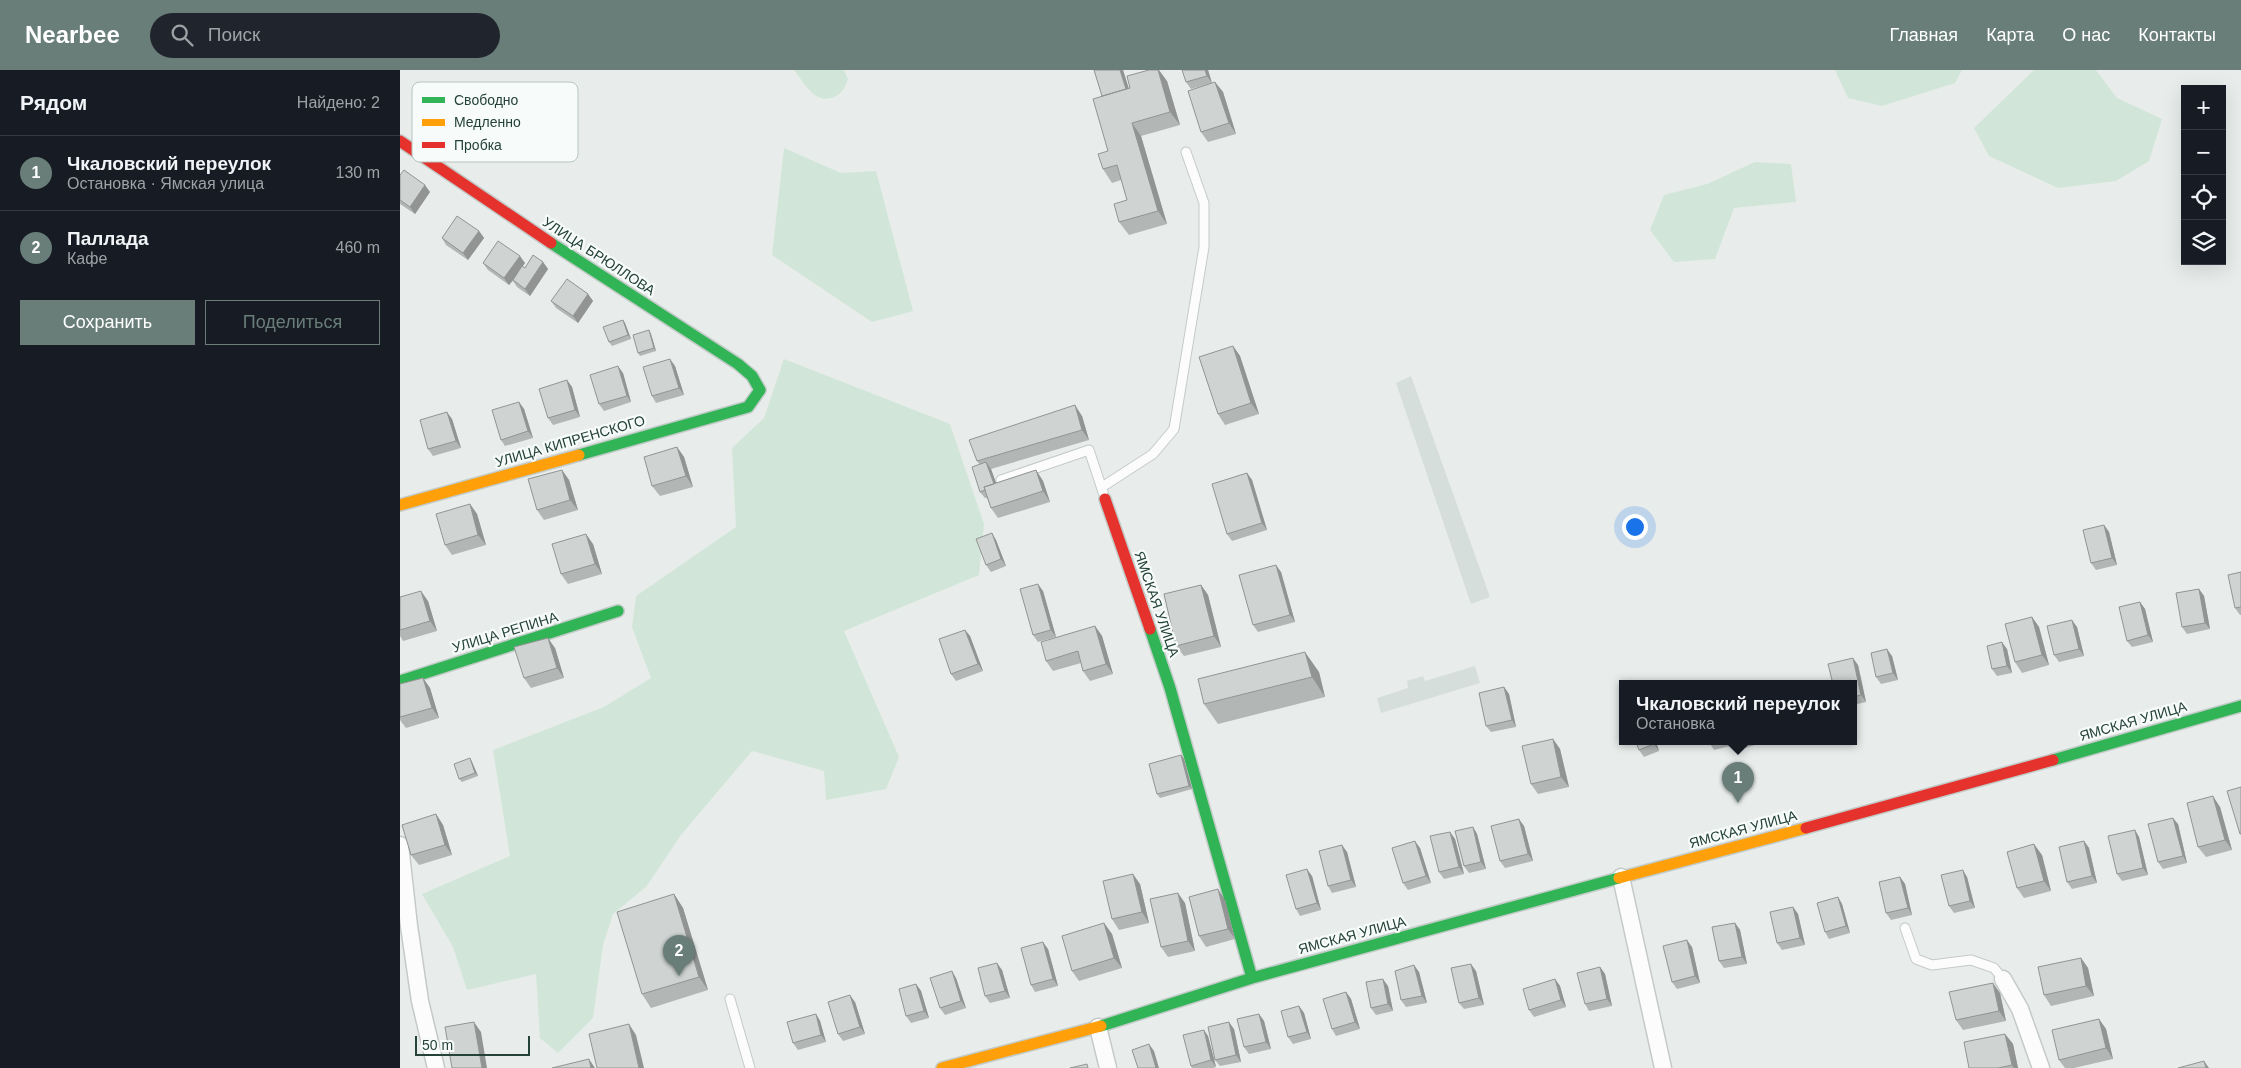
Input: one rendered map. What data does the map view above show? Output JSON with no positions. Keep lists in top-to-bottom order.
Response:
{
  "streets": {
    "main road": [
      "УЛИЦА БРЮЛЛОВА",
      "УЛИЦА КИПРЕНСКОГО",
      "ЯМСКАЯ УЛИЦА",
      "УЛИЦА РЕПИНА"
    ]
  },
  "crossings": [
    ["УЛИЦА БРЮЛЛОВА", "УЛИЦА КИПРЕНСКОГО"]
  ],
  "legend": ["Свободно", "Медленно", "Пробка"],
  "scale_bar": "50 m",
  "page": {
    "header": "Nearbee",
    "search": "Поиск",
    "nav": [
      "Главная",
      "Карта",
      "О нас",
      "Контакты"
    ],
    "heading": ["Рядом", "Найдено: 2"],
    "map_buttons": ["+", "−"],
    "list": [
      {
        "mark": "1",
        "name": "Чкаловский переулок",
        "note": "Остановка · Ямская улица",
        "value": "130 m"
      },
      {
        "mark": "2",
        "name": "Паллада",
        "note": "Кафе",
        "value": "460 m"
      }
    ],
    "buttons": ["Сохранить", "Поделиться"],
    "popup": ["Чкаловский переулок", "Остановка"],
    "pins": ["1", "2"],
    "scale": "50 m"
  }
}
